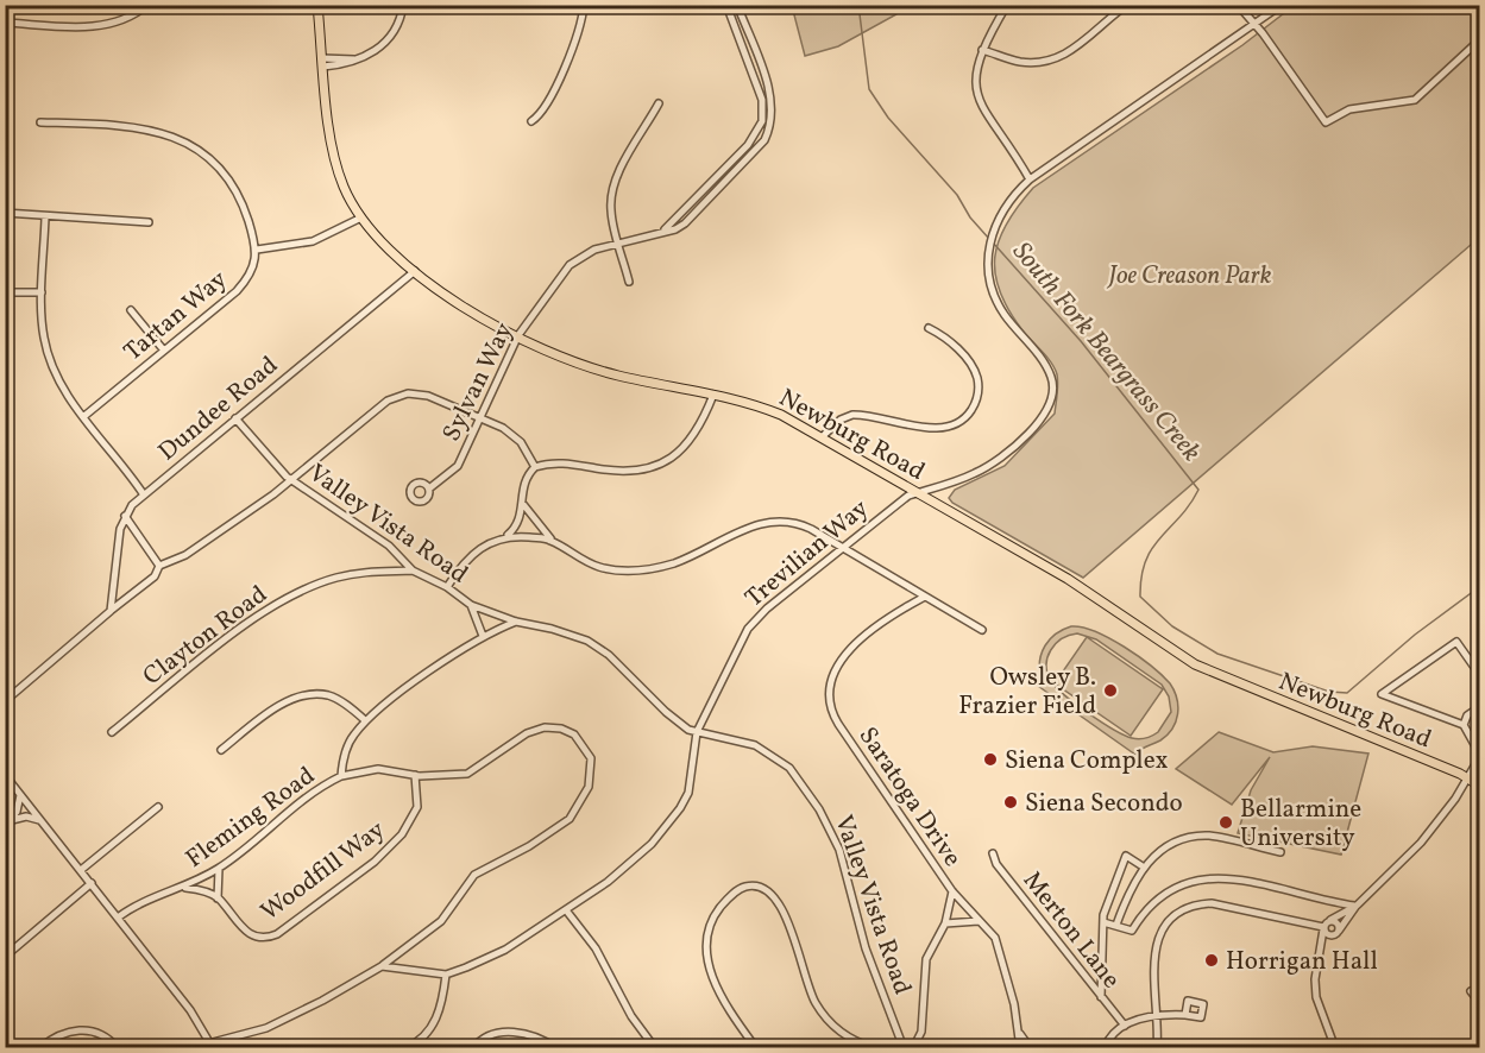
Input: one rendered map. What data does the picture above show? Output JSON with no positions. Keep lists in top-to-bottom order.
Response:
{
  "streets": {
    "main road": ["Newburg Road"],
    "street": [
      "Tartan Way",
      "Sylvan Way",
      "Dundee Road",
      "Valley Vista Road",
      "Trevilian Way",
      "Clayton Road",
      "Saratoga Drive",
      "Fleming Road",
      "Woodfill Way",
      "Merton Lane"
    ]
  },
  "crossings": [
    ["Sylvan Way", "Newburg Road"],
    ["Dundee Road", "Newburg Road"],
    ["Dundee Road", "Valley Vista Road"],
    ["Newburg Road", "Trevilian Way"],
    ["Valley Vista Road", "Trevilian Way"],
    ["Valley Vista Road", "Clayton Road"],
    ["Valley Vista Road", "Saratoga Drive"],
    ["Valley Vista Road", "Fleming Road"],
    ["Fleming Road", "Woodfill Way"]
  ],
  "water": ["South Fork Beargrass Creek"],
  "parks": ["Joe Creason Park"],
  "places": [
    "Owsley B. Frazier Field",
    "Siena Complex",
    "Siena Secondo",
    "Bellarmine University",
    "Horrigan Hall"
  ]
}
